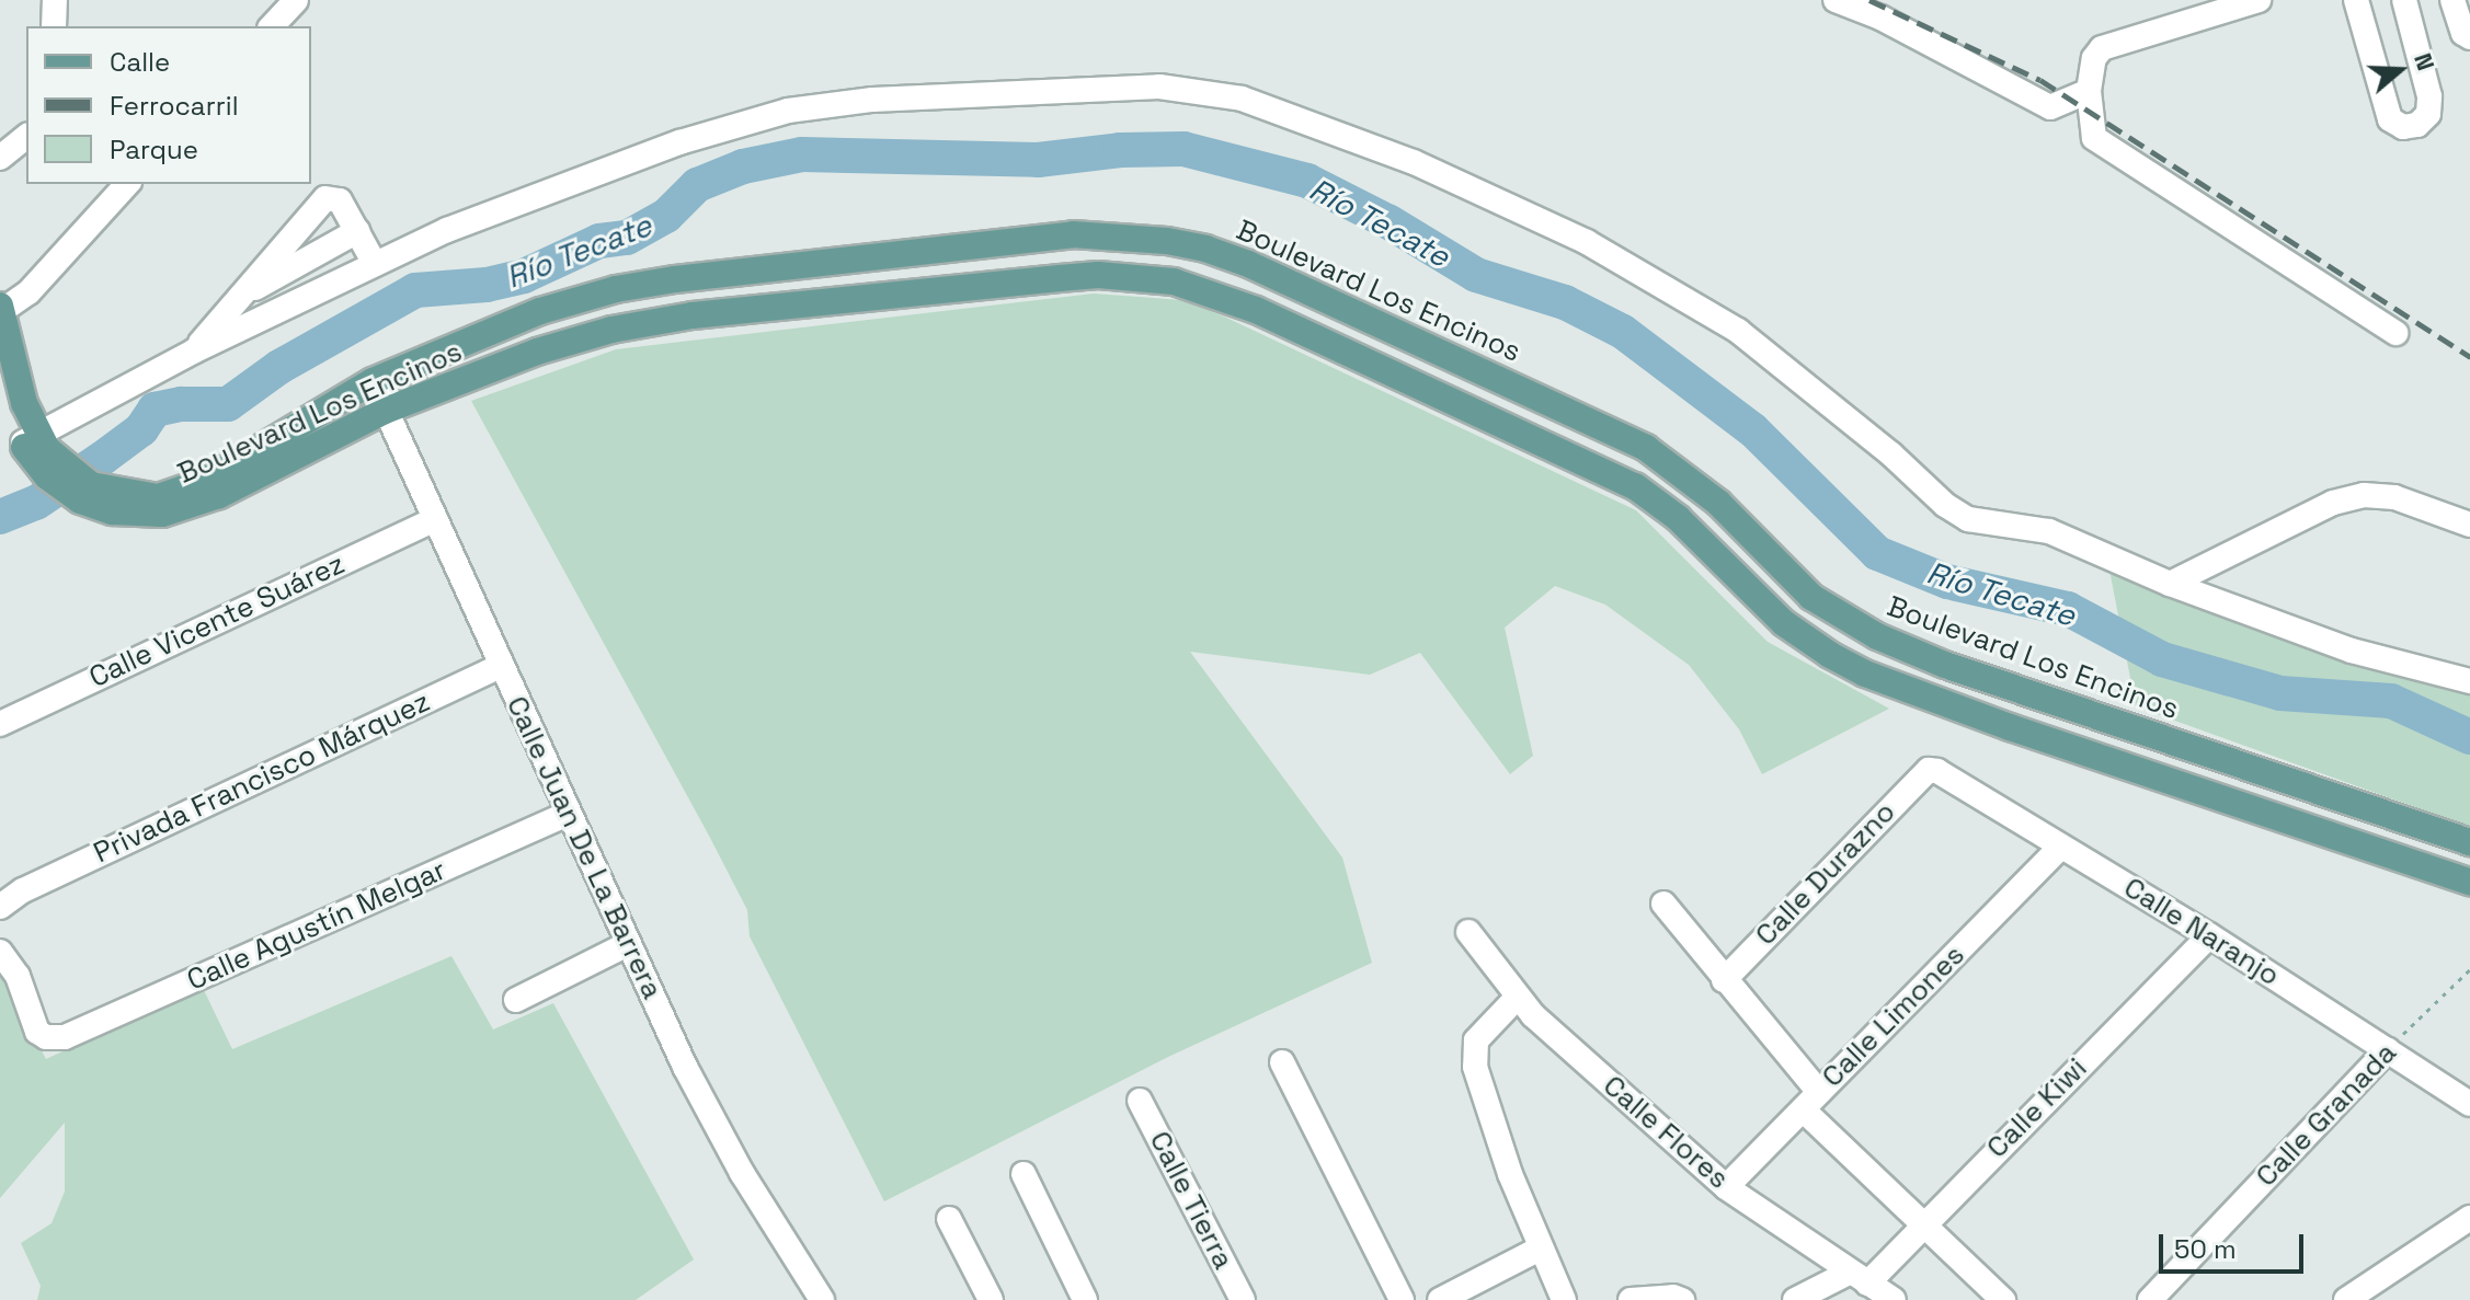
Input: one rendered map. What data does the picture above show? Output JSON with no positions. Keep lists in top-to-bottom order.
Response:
{
  "streets": {
    "main road": ["Boulevard Los Encinos"],
    "street": [
      "Calle Vicente Suárez",
      "Privada Francisco Márquez",
      "Calle Juan De La Barrera",
      "Calle Durazno",
      "Calle Agustín Melgar",
      "Calle Naranjo",
      "Calle Limones",
      "Calle Kiwi",
      "Calle Granada",
      "Calle Flores",
      "Calle Tierra"
    ]
  },
  "crossings": [
    ["Boulevard Los Encinos", "Calle Juan De La Barrera"],
    ["Calle Vicente Suárez", "Calle Juan De La Barrera"],
    ["Privada Francisco Márquez", "Calle Juan De La Barrera"],
    ["Calle Juan De La Barrera", "Calle Agustín Melgar"],
    ["Calle Durazno", "Calle Naranjo"],
    ["Calle Naranjo", "Calle Limones"],
    ["Calle Naranjo", "Calle Kiwi"],
    ["Calle Naranjo", "Calle Granada"],
    ["Calle Limones", "Calle Flores"],
    ["Calle Kiwi", "Calle Flores"]
  ],
  "water": ["Río Tecate"],
  "legend": ["Calle", "Ferrocarril", "Parque"],
  "scale_bar": "50 m",
  "north": "right"
}
